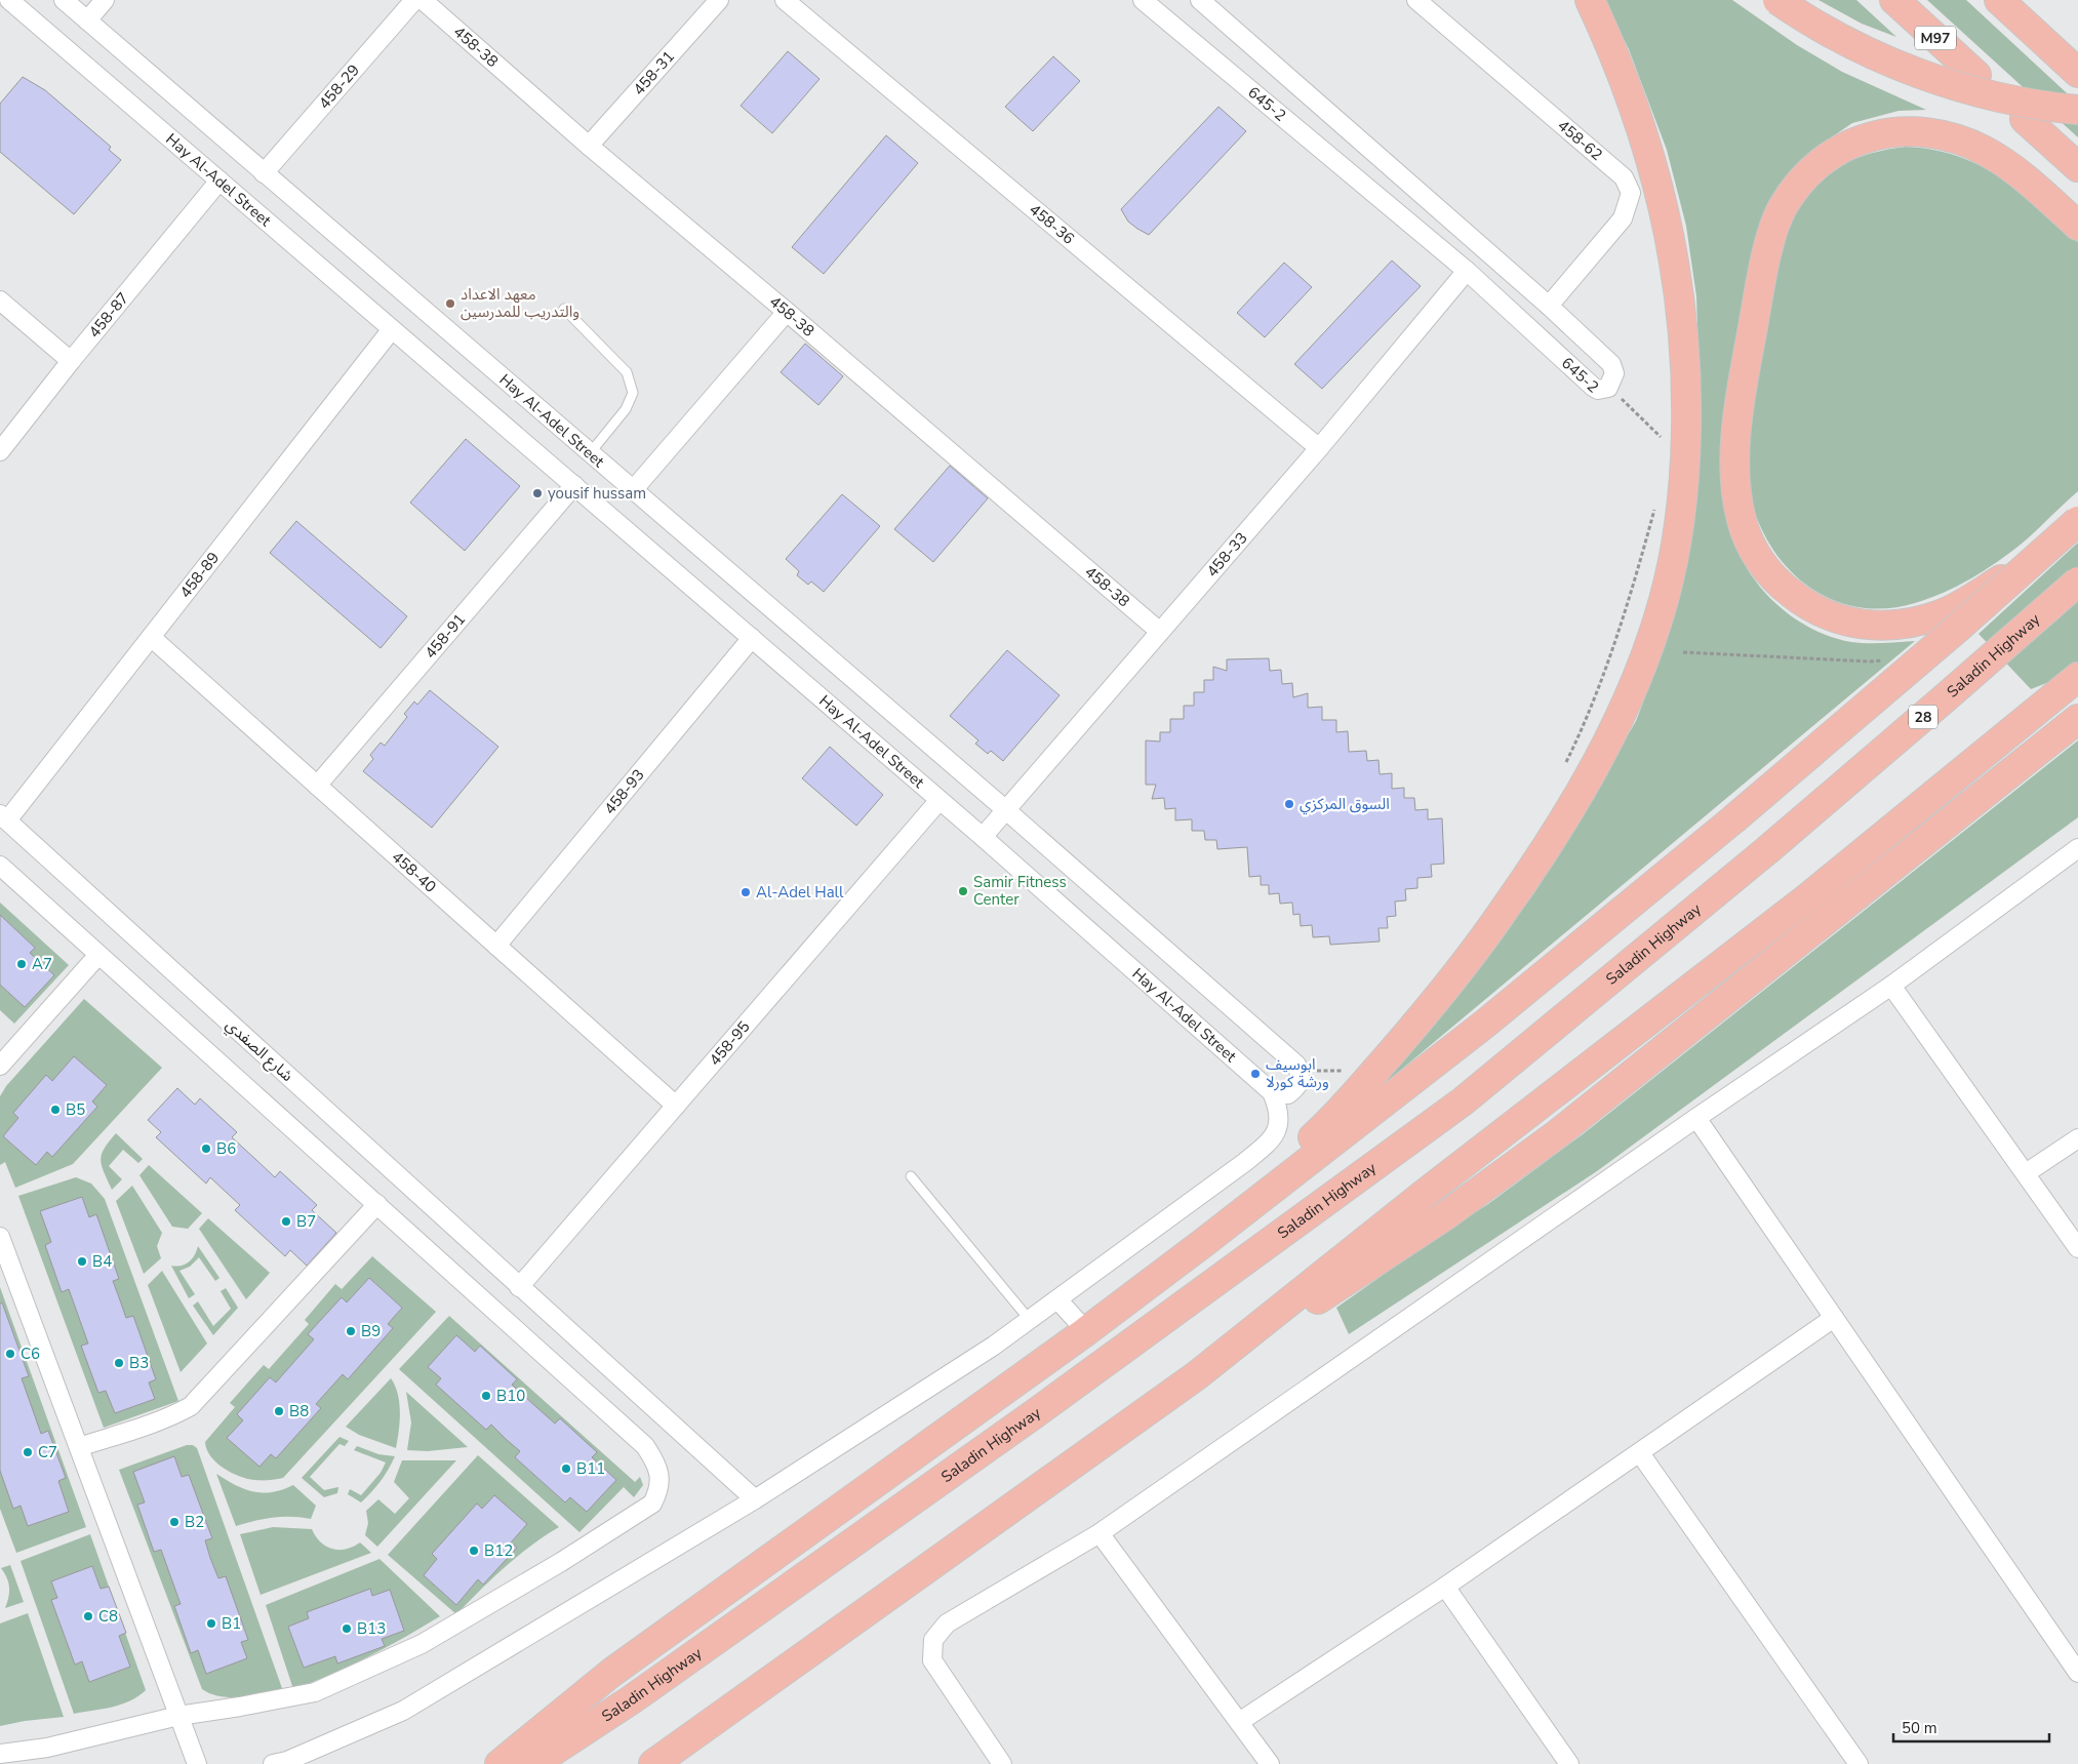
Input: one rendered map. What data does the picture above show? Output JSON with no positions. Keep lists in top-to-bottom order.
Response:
{
  "streets": {
    "highway": ["M97", "Saladin Highway", "28"],
    "street": [
      "458-38",
      "458-31",
      "458-29",
      "645-2",
      "458-62",
      "Hay Al-Adel Street",
      "458-36",
      "458-87",
      "458-33",
      "458-89",
      "458-91",
      "458-93",
      "458-40",
      "458-95",
      "شارع الصفدي"
    ]
  },
  "crossings": [
    ["458-38", "458-31"],
    ["458-38", "458-33"],
    ["458-29", "Hay Al-Adel Street"],
    ["645-2", "458-62"],
    ["645-2", "458-33"],
    ["Hay Al-Adel Street", "458-87"],
    ["Hay Al-Adel Street", "458-33"],
    ["Hay Al-Adel Street", "458-89"],
    ["Hay Al-Adel Street", "458-91"],
    ["Hay Al-Adel Street", "458-93"],
    ["Hay Al-Adel Street", "458-95"],
    ["458-36", "458-33"],
    ["458-89", "458-40"],
    ["458-89", "شارع الصفدي"],
    ["458-91", "458-40"],
    ["458-93", "458-40"],
    ["458-40", "458-95"],
    ["458-95", "شارع الصفدي"]
  ],
  "places": [
    "معهد الاعداد والتدريب للمدرسين",
    "yousif hussam",
    "السوق المركزي",
    "Samir Fitness Center",
    "Al-Adel Hall",
    "A7",
    "ابوسيف ورشة كورلا",
    "B5",
    "B6",
    "B7",
    "B4",
    "B9",
    "C6",
    "B3",
    "B10",
    "B8",
    "C7",
    "B11",
    "B2",
    "B12",
    "C8",
    "B1",
    "B13"
  ],
  "scale_bar": "50 m"
}
